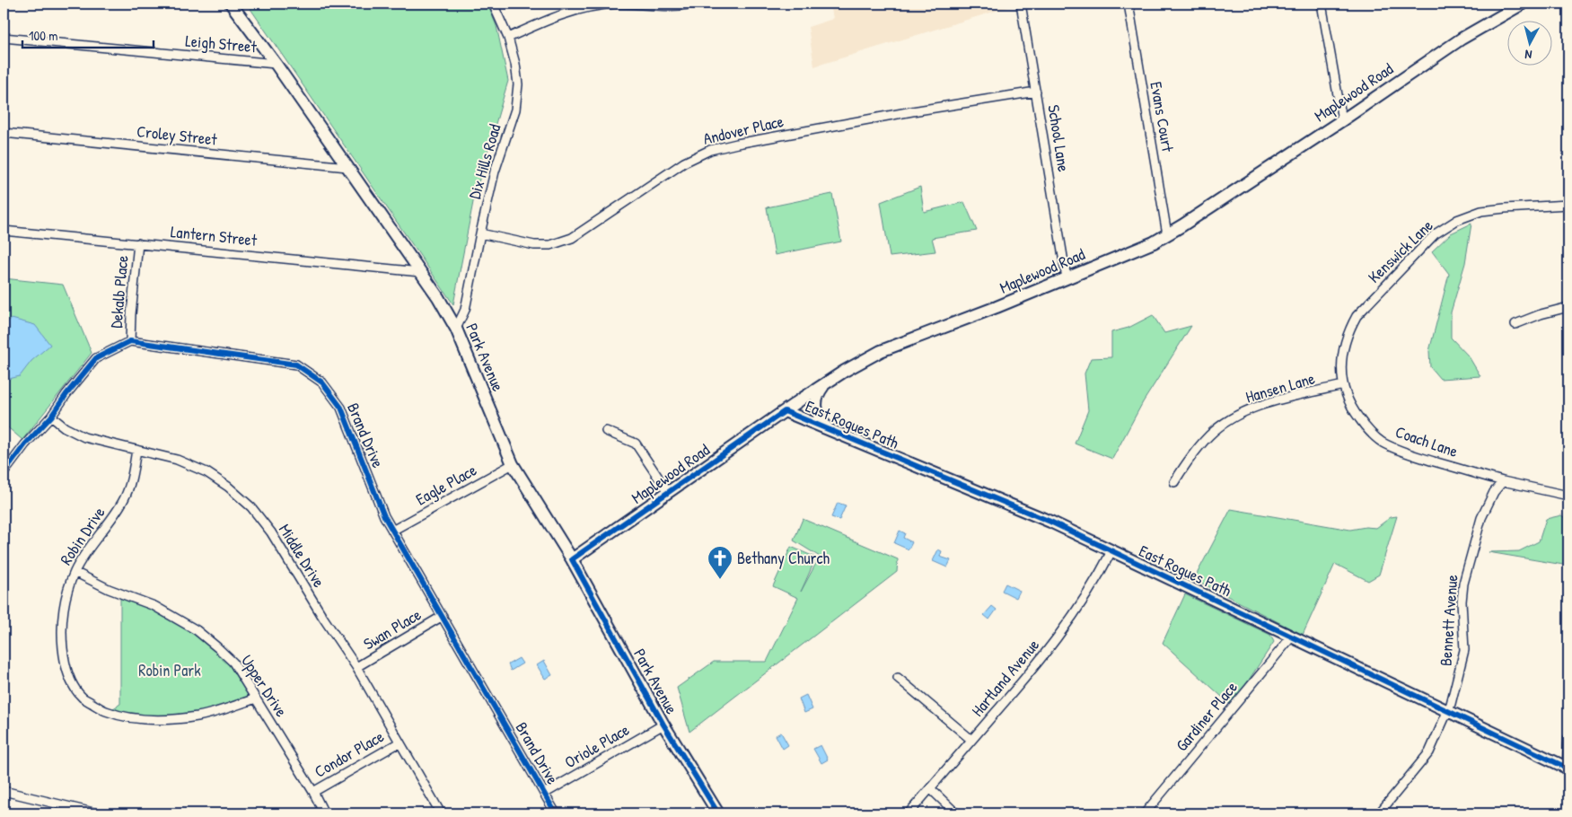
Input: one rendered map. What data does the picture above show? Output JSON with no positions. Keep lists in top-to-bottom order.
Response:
{
  "streets": {
    "street": [
      "Leigh Street",
      "Maplewood Road",
      "Evans Court",
      "Andover Place",
      "Croley Street",
      "School Lane",
      "Dix Hills Road",
      "Lantern Street",
      "Kenswick Lane",
      "Dekalb Place",
      "Park Avenue",
      "Hansen Lane",
      "East Rogues Path",
      "Brand Drive",
      "Coach Lane",
      "Eagle Place",
      "Robin Drive",
      "Middle Drive",
      "Bennett Avenue",
      "Swan Place",
      "Hartland Avenue",
      "Upper Drive",
      "Gardiner Place",
      "Oriole Place",
      "Condor Place"
    ]
  },
  "crossings": [
    ["Leigh Street", "Park Avenue"],
    ["Maplewood Road", "Evans Court"],
    ["Maplewood Road", "School Lane"],
    ["Maplewood Road", "Park Avenue"],
    ["Maplewood Road", "East Rogues Path"],
    ["Andover Place", "School Lane"],
    ["Andover Place", "Dix Hills Road"],
    ["Croley Street", "Park Avenue"],
    ["Dix Hills Road", "Park Avenue"],
    ["Lantern Street", "Dekalb Place"],
    ["Lantern Street", "Park Avenue"],
    ["Kenswick Lane", "Hansen Lane"],
    ["Kenswick Lane", "Coach Lane"],
    ["Dekalb Place", "Brand Drive"],
    ["Park Avenue", "Eagle Place"],
    ["Park Avenue", "Oriole Place"],
    ["Hansen Lane", "Coach Lane"],
    ["East Rogues Path", "Bennett Avenue"],
    ["East Rogues Path", "Hartland Avenue"],
    ["East Rogues Path", "Gardiner Place"],
    ["Brand Drive", "Eagle Place"],
    ["Brand Drive", "Swan Place"],
    ["Brand Drive", "Oriole Place"],
    ["Coach Lane", "Bennett Avenue"],
    ["Robin Drive", "Middle Drive"],
    ["Robin Drive", "Upper Drive"],
    ["Middle Drive", "Swan Place"],
    ["Middle Drive", "Condor Place"],
    ["Upper Drive", "Condor Place"]
  ],
  "parks": ["Robin Park"],
  "places": {
    "church": ["Bethany Church"]
  },
  "scale_bar": "100 m",
  "north": "bottom"
}
